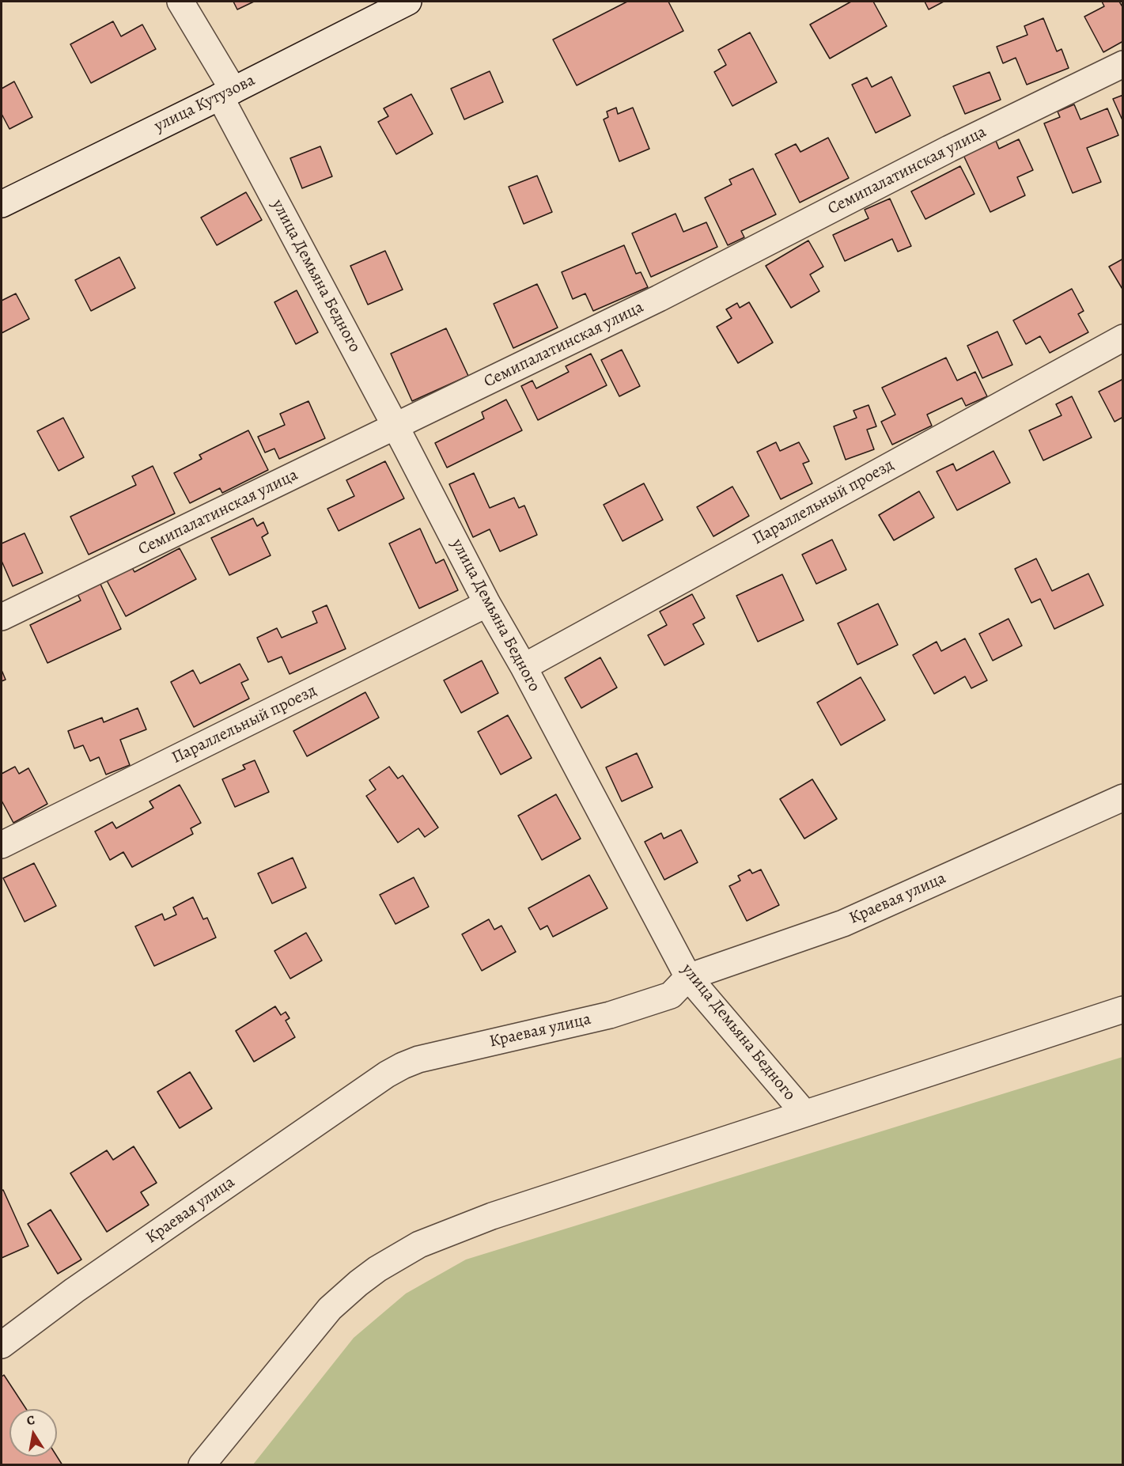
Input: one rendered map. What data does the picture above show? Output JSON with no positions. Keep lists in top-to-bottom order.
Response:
{
  "streets": {
    "street": [
      "улица Кутузова",
      "Семипалатинская улица",
      "улица Демьяна Бедного",
      "Параллельный проезд",
      "Краевая улица"
    ]
  },
  "crossings": [
    ["улица Кутузова", "улица Демьяна Бедного"],
    ["Семипалатинская улица", "улица Демьяна Бедного"],
    ["улица Демьяна Бедного", "Параллельный проезд"],
    ["улица Демьяна Бедного", "Краевая улица"]
  ],
  "north": "top"
}
